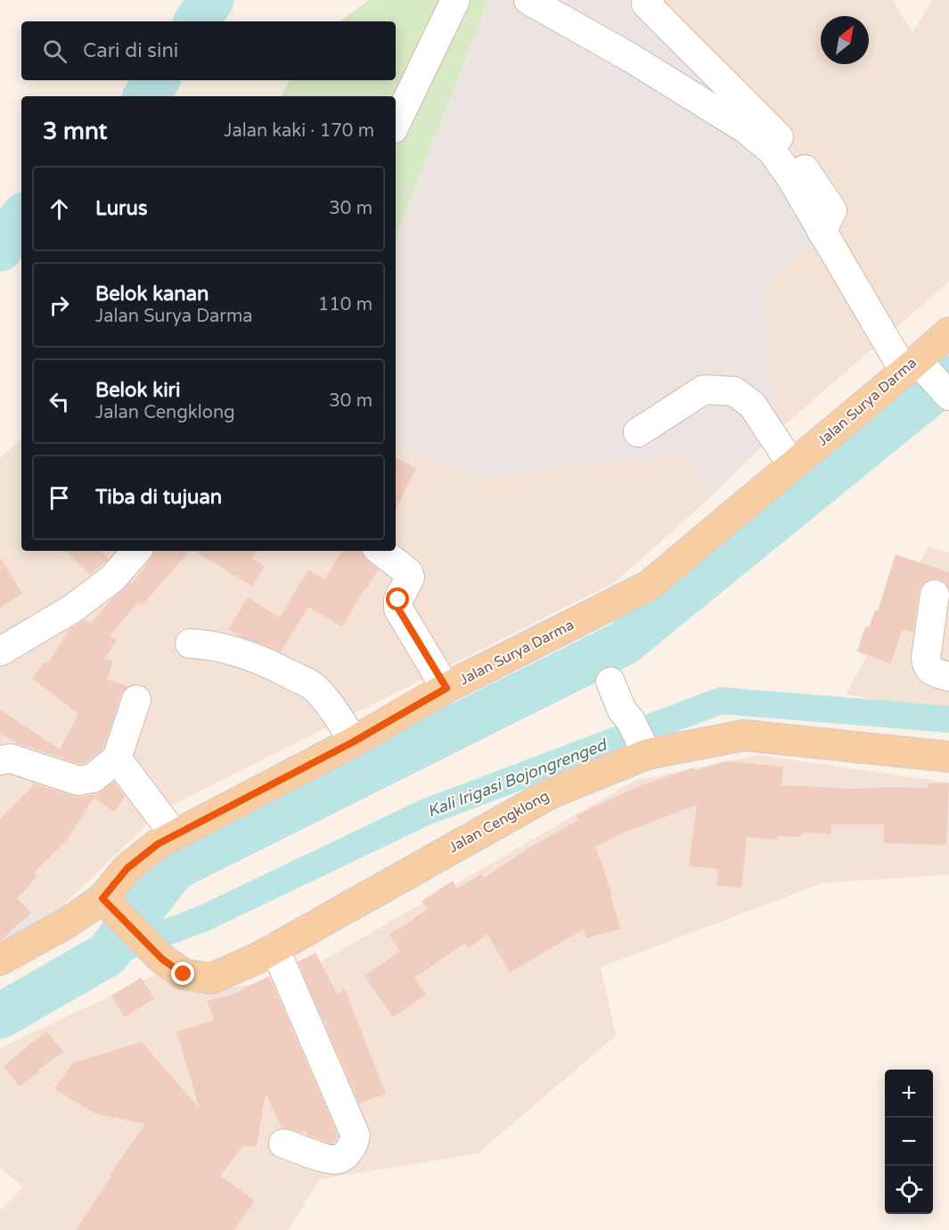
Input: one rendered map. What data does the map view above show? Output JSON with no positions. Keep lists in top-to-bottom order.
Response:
{
  "streets": {
    "main road": ["Jalan Surya Darma", "Jalan Cengklong"]
  },
  "crossings": [
    ["Jalan Surya Darma", "Jalan Cengklong"]
  ],
  "water": ["Kali Irigasi Bojongrenged"],
  "north": "top right",
  "page": {
    "search": "Cari di sini",
    "heading": ["3 mnt", "Jalan kaki · 170 m"],
    "list": [
      ["Lurus", "30 m"],
      ["Belok kanan", "Jalan Surya Darma", "110 m"],
      ["Belok kiri", "Jalan Cengklong", "30 m"],
      "Tiba di tujuan"
    ],
    "map_buttons": ["+", "−"]
  }
}
